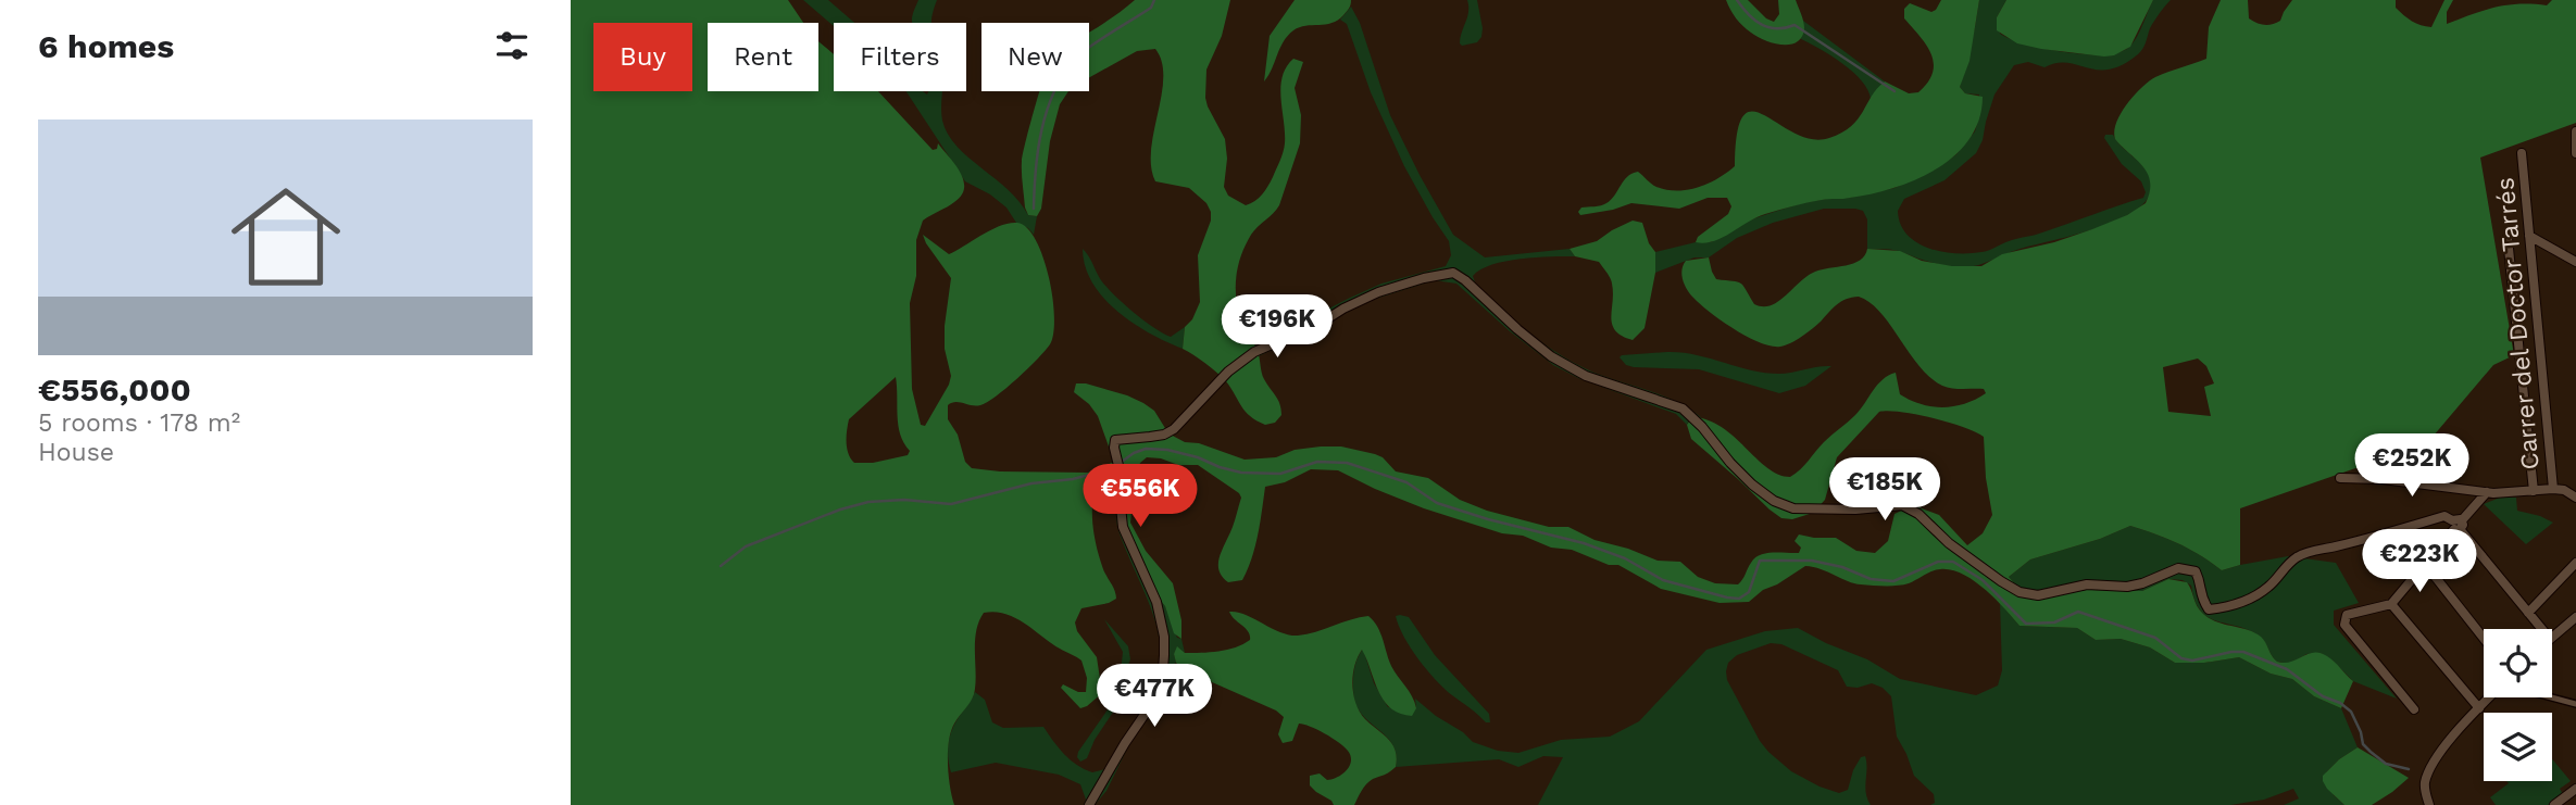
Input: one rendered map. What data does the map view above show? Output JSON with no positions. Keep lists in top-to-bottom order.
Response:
{
  "streets": {
    "street": ["Carrer del Doctor Tarrés"]
  },
  "page": {
    "heading": "6 homes",
    "chip": [
      "Buy",
      "Rent",
      "Filters",
      "New"
    ],
    "list": [
      {
        "name": "€556,000",
        "note": "5 rooms · 178 m² · House"
      }
    ],
    "price": [
      "€196K",
      "€252K",
      "€185K",
      "€556K",
      "€223K",
      "€477K"
    ]
  }
}
